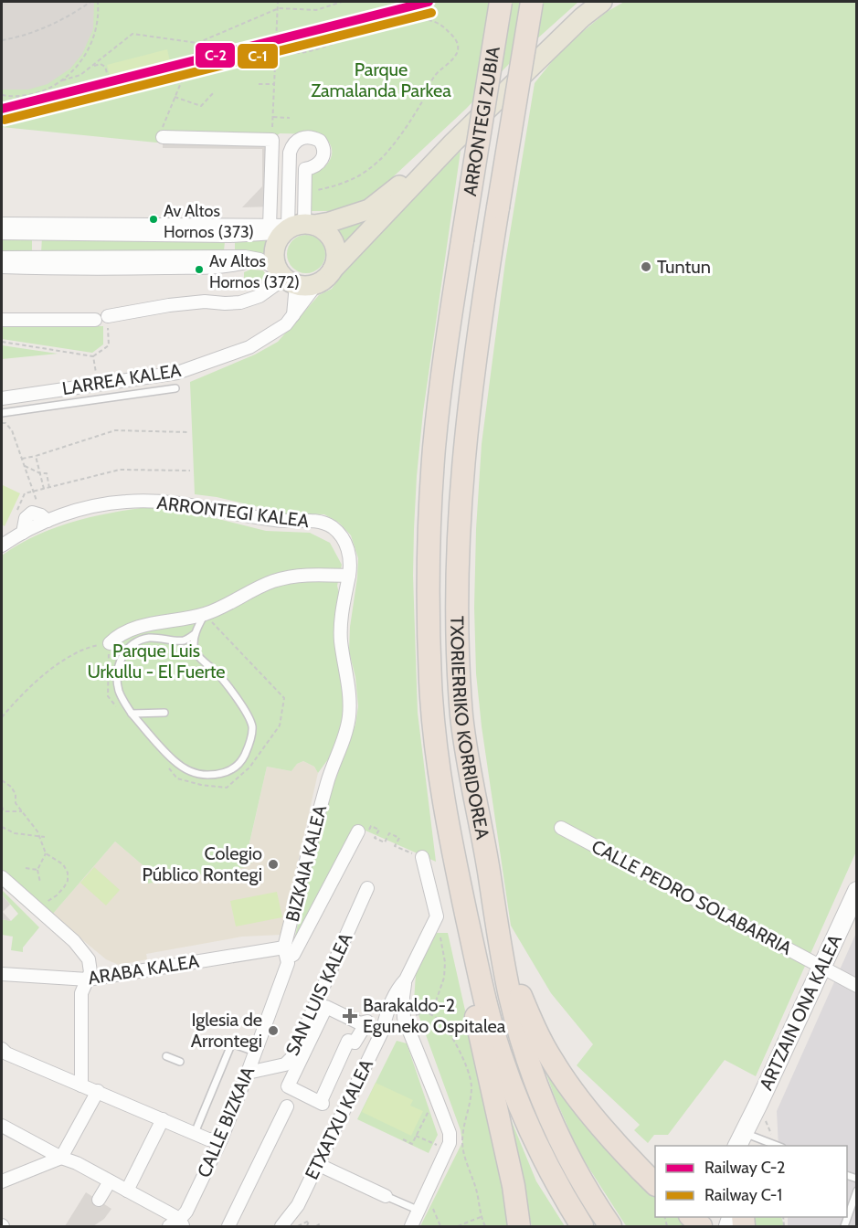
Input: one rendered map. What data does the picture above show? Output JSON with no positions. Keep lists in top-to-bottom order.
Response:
{
  "streets": {
    "highway": ["ARRONTEGI ZUBIA", "TXORIERRIKO KORRIDOREA"],
    "main road": ["ARTZAIN ONA KALEA"],
    "street": [
      "LARREA KALEA",
      "ARRONTEGI KALEA",
      "BIZKAIA KALEA",
      "CALLE PEDRO SOLABARRIA",
      "ARABA KALEA",
      "SAN LUIS KALEA",
      "ETXATXU KALEA",
      "CALLE BIZKAIA"
    ]
  },
  "crossings": [
    ["ARRONTEGI ZUBIA", "TXORIERRIKO KORRIDOREA"],
    ["ARRONTEGI KALEA", "BIZKAIA KALEA"],
    ["BIZKAIA KALEA", "ARABA KALEA"],
    ["BIZKAIA KALEA", "CALLE BIZKAIA"],
    ["CALLE PEDRO SOLABARRIA", "ARTZAIN ONA KALEA"],
    ["ARABA KALEA", "CALLE BIZKAIA"],
    ["SAN LUIS KALEA", "CALLE BIZKAIA"]
  ],
  "parks": ["Parque Zamalanda Parkea", "Parque Luis Urkullu - El Fuerte"],
  "places": {
    "other": [
      "Av Altos Hornos (373)",
      "Tuntun",
      "Av Altos Hornos (372)",
      "Colegio Público Rontegi",
      "Iglesia de Arrontegi"
    ],
    "health": ["Barakaldo-2 Eguneko Ospitalea"]
  },
  "lines": ["rail line C-2", "rail line C-1"],
  "legend": ["Railway C-2", "Railway C-1"]
}
